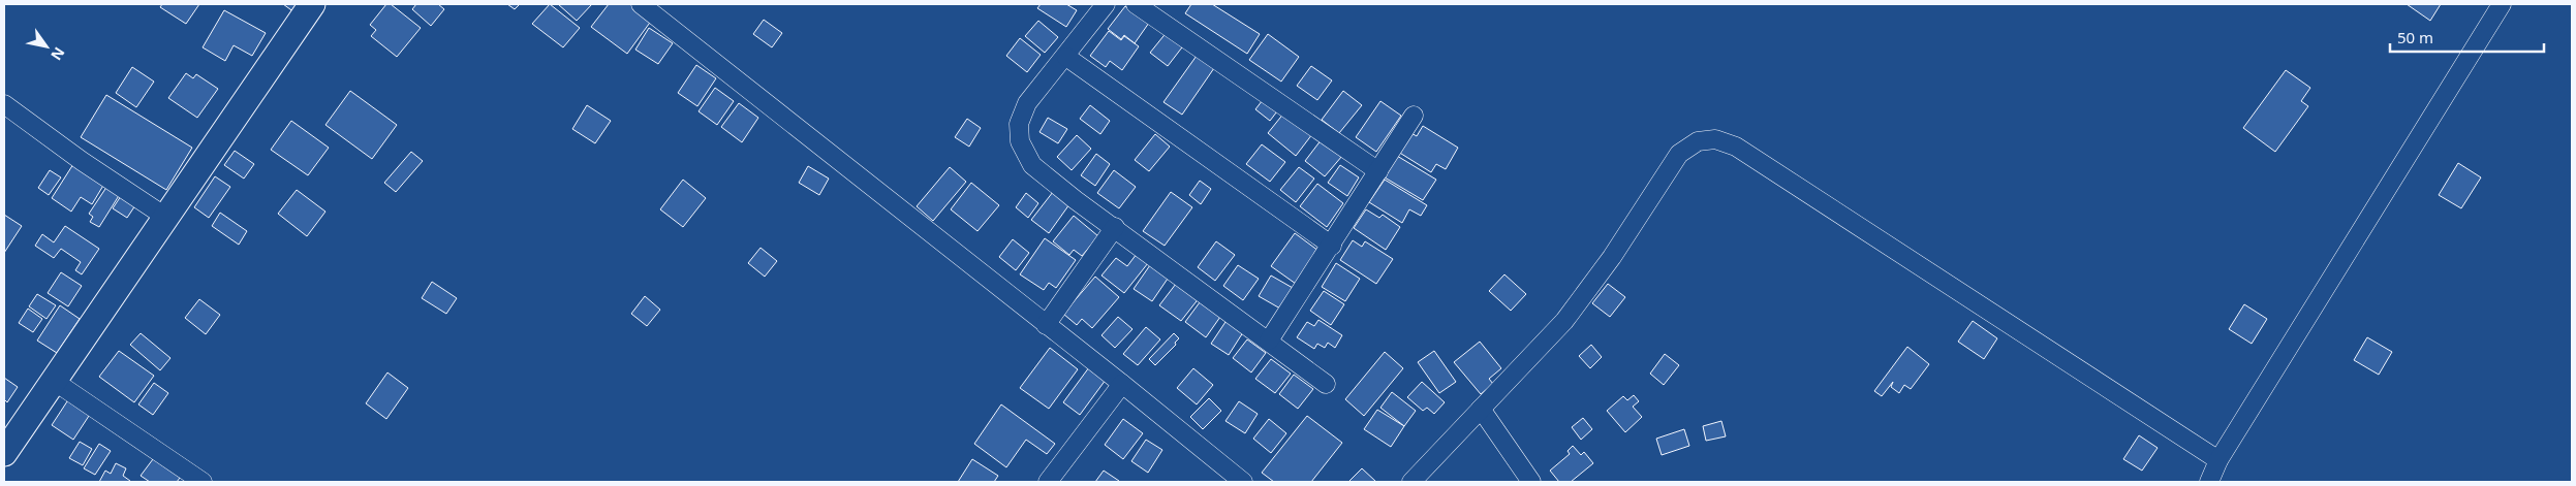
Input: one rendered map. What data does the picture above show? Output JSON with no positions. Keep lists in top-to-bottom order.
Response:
{
  "scale_bar": "50 m",
  "north": "bottom right"
}
